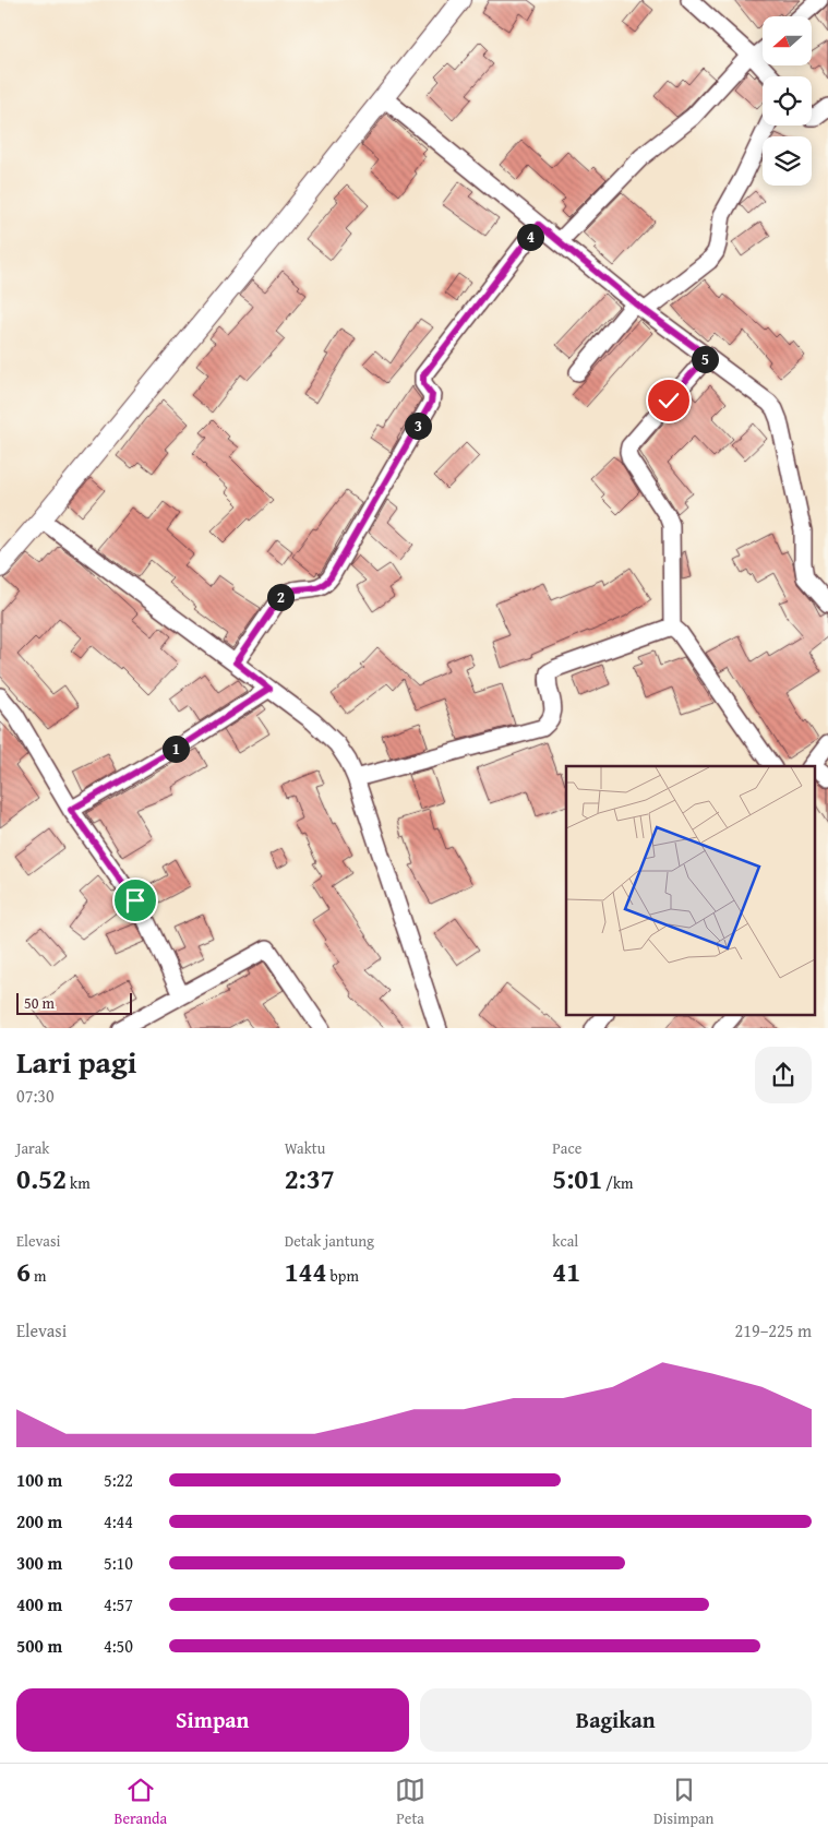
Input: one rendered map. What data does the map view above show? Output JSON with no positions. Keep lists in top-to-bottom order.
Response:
{
  "scale_bar": "50 m",
  "north": "left",
  "page": {
    "pins": [
      "4",
      "5",
      "3",
      "2",
      "1"
    ],
    "scale": "50 m",
    "heading": ["Lari pagi", "07:30"],
    "stats": [
      ["Jarak", "0.52 km"],
      ["Waktu", "2:37"],
      ["Pace", "5:01 /km"],
      ["Elevasi", "6 m"],
      ["Detak jantung", "144 bpm"],
      ["kcal", "41"]
    ],
    "chart": ["Elevasi", "219–225 m"],
    "list": [
      {
        "name": "100 m",
        "note": "5:22"
      },
      {
        "name": "200 m",
        "note": "4:44"
      },
      {
        "name": "300 m",
        "note": "5:10"
      },
      {
        "name": "400 m",
        "note": "4:57"
      },
      {
        "name": "500 m",
        "note": "4:50"
      }
    ],
    "buttons": ["Simpan", "Bagikan"],
    "tabs": ["Beranda", "Peta", "Disimpan"]
  }
}
